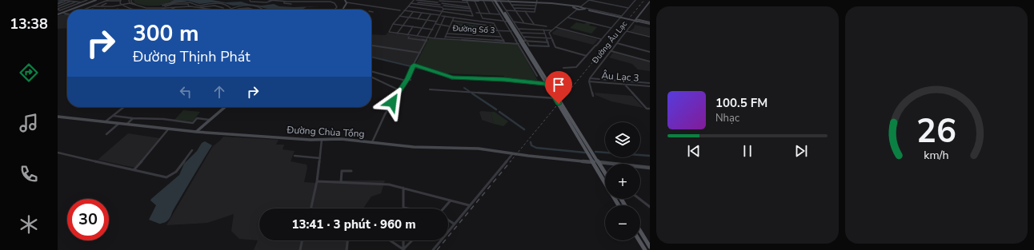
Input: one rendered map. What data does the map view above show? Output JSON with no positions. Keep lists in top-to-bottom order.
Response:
{
  "streets": {
    "street": [
      "Đường Số 3",
      "Đường Âu Lạc",
      "Âu Lạc 3",
      "Đường Chùa Tổng"
    ]
  },
  "crossings": [
    ["Đường Âu Lạc", "Âu Lạc 3"]
  ],
  "page": {
    "tabs": "13:38",
    "turn": ["300 m", "Đường Thịnh Phát"],
    "song": ["100.5 FM", "Nhạc"],
    "map_buttons": ["+", "−"],
    "limit": "30",
    "trip": "13:41 · 3 phút · 960 m",
    "gauge": ["26", "km/h"]
  }
}
